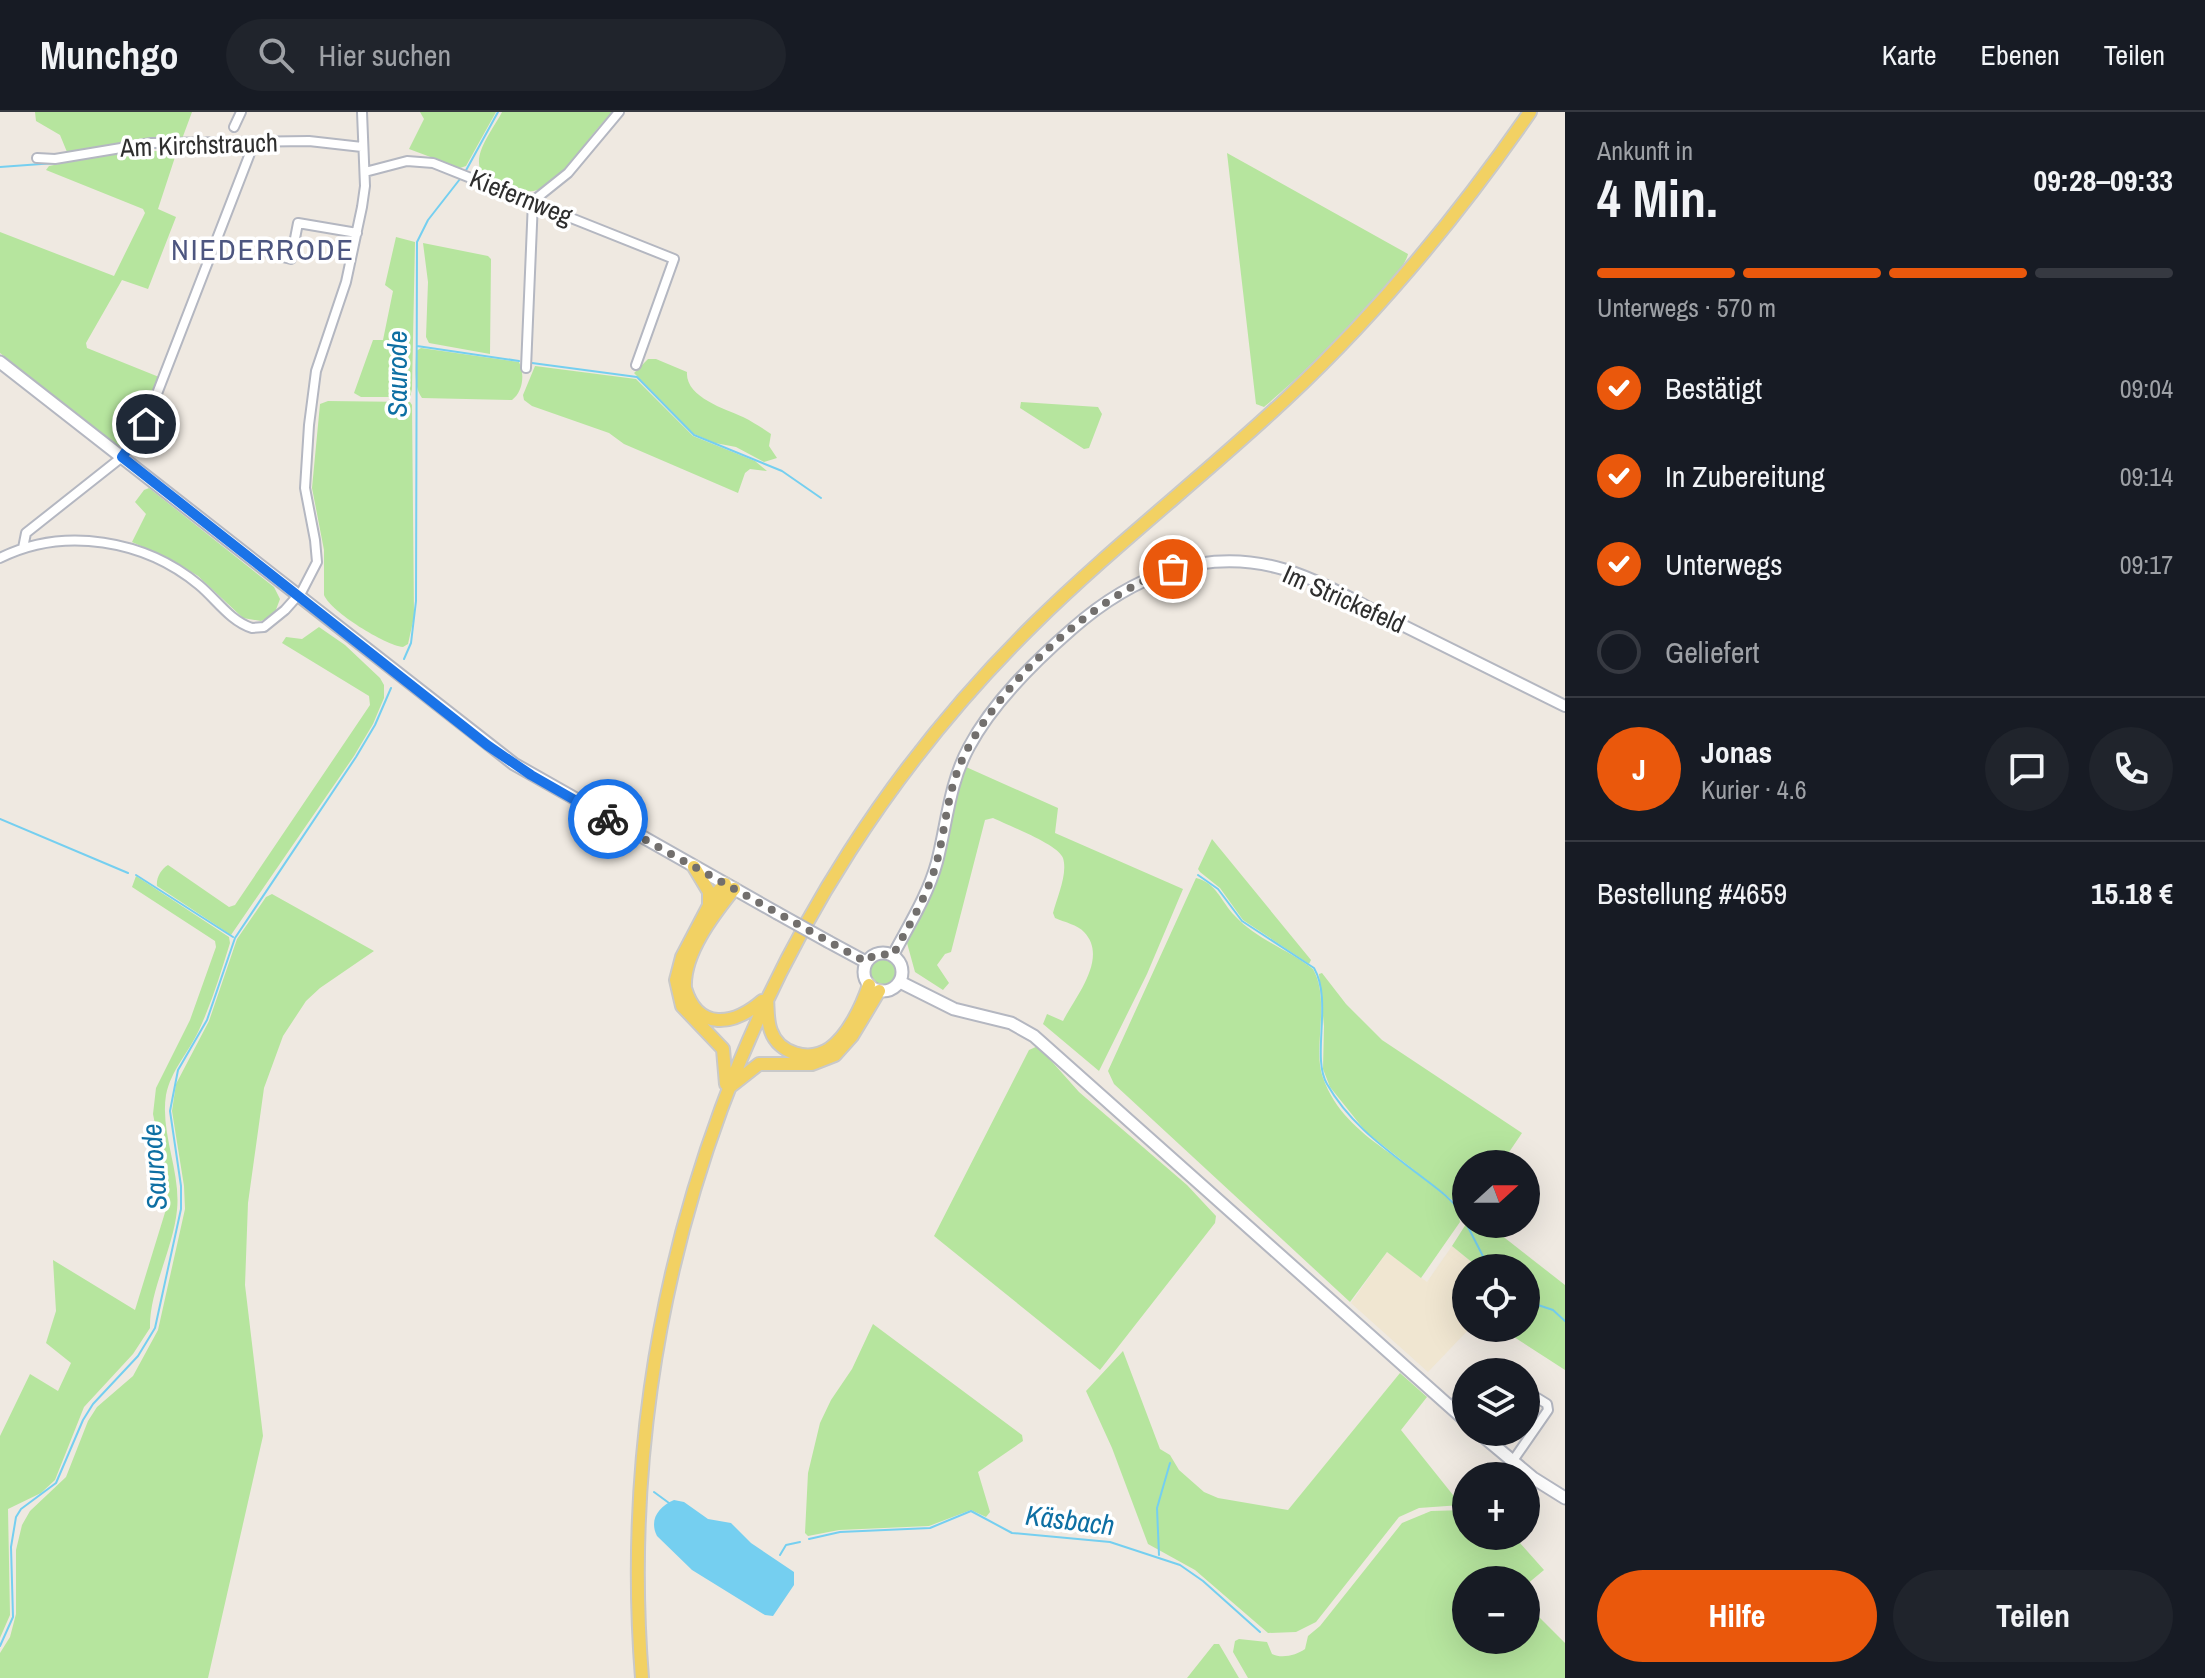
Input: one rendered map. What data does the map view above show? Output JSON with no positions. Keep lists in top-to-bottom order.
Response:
{
  "streets": {
    "street": ["Am Kirchstrauch", "Kiefernweg", "Im Strickefeld"]
  },
  "districts": ["NIEDERRODE"],
  "water": ["Saurode", "Käsbach"],
  "north": "right",
  "page": {
    "header": "Munchgo",
    "search": "Hier suchen",
    "nav": ["Karte", "Ebenen", "Teilen"],
    "heading": ["4 Min.", "Ankunft in", "09:28–09:33"],
    "panel": [
      "Jonas",
      "Kurier · 4.6",
      "Bestellung #4659",
      "15.18 €"
    ],
    "bar": "Unterwegs · 570 m",
    "list": [
      ["Bestätigt", "09:04"],
      ["In Zubereitung", "09:14"],
      ["Unterwegs", "09:17"],
      "Geliefert"
    ],
    "round": "J",
    "map_buttons": ["+", "−"],
    "buttons": ["Hilfe", "Teilen"]
  }
}
